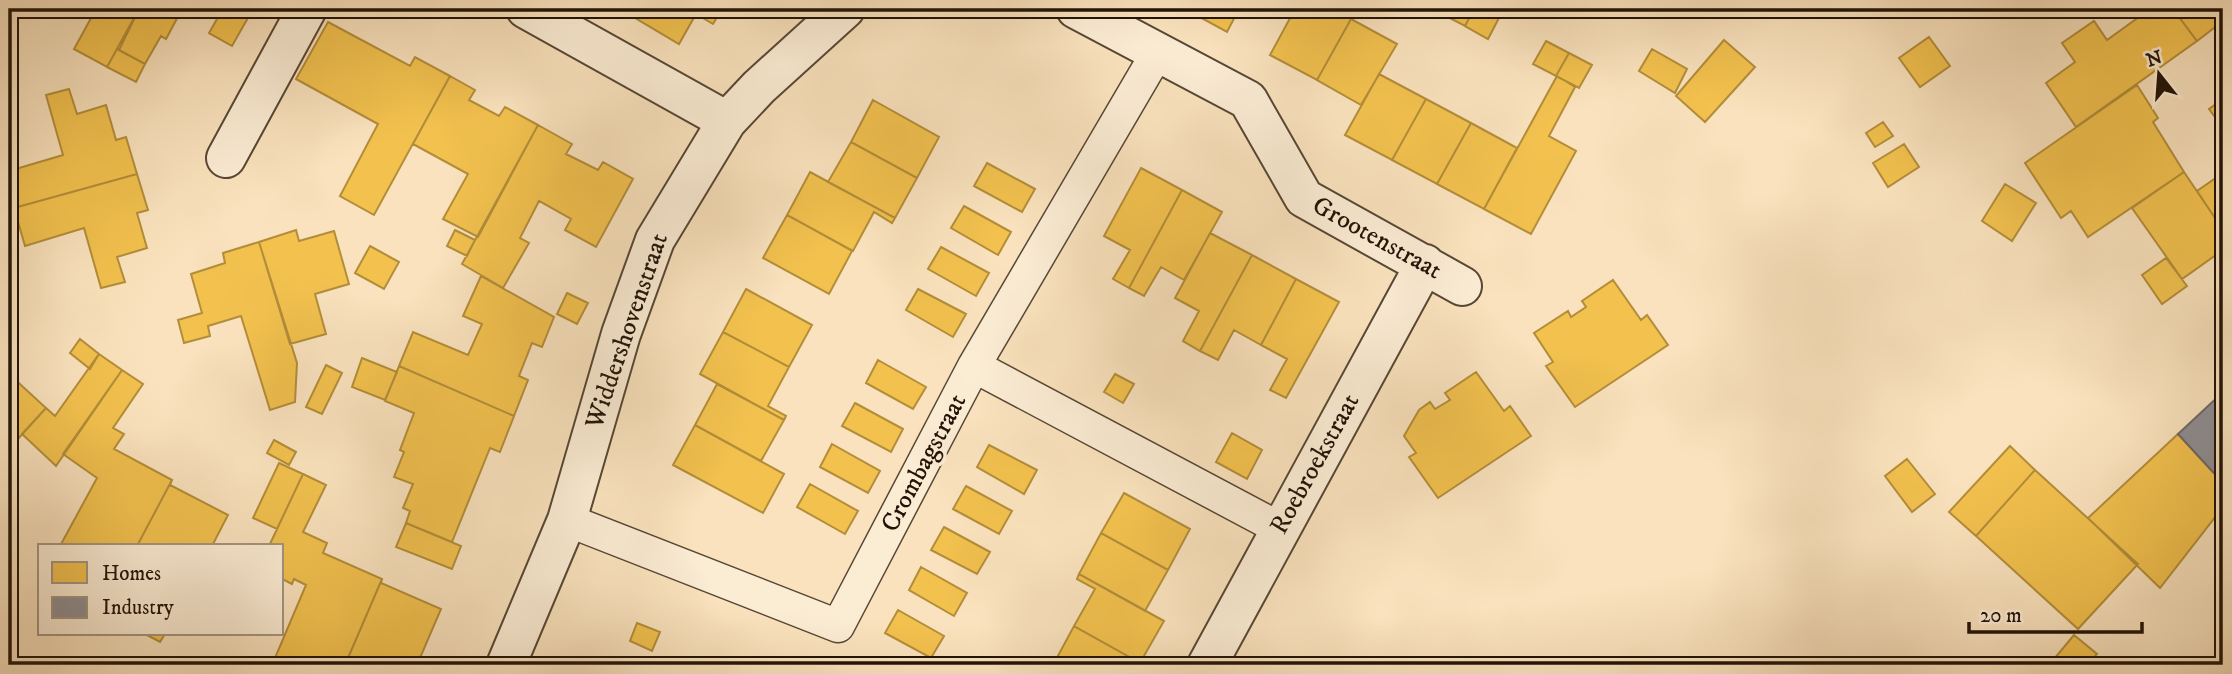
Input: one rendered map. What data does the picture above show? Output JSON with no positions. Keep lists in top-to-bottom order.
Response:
{
  "streets": {
    "street": ["Grootenstraat", "Widdershovenstraat", "Roebroekstraat"],
    "lane": ["Crombagstraat"]
  },
  "crossings": [
    ["Grootenstraat", "Crombagstraat"],
    ["Grootenstraat", "Roebroekstraat"],
    ["Widdershovenstraat", "Crombagstraat"]
  ],
  "legend": ["Homes", "Industry"],
  "scale_bar": "20 m",
  "north": "top"
}
